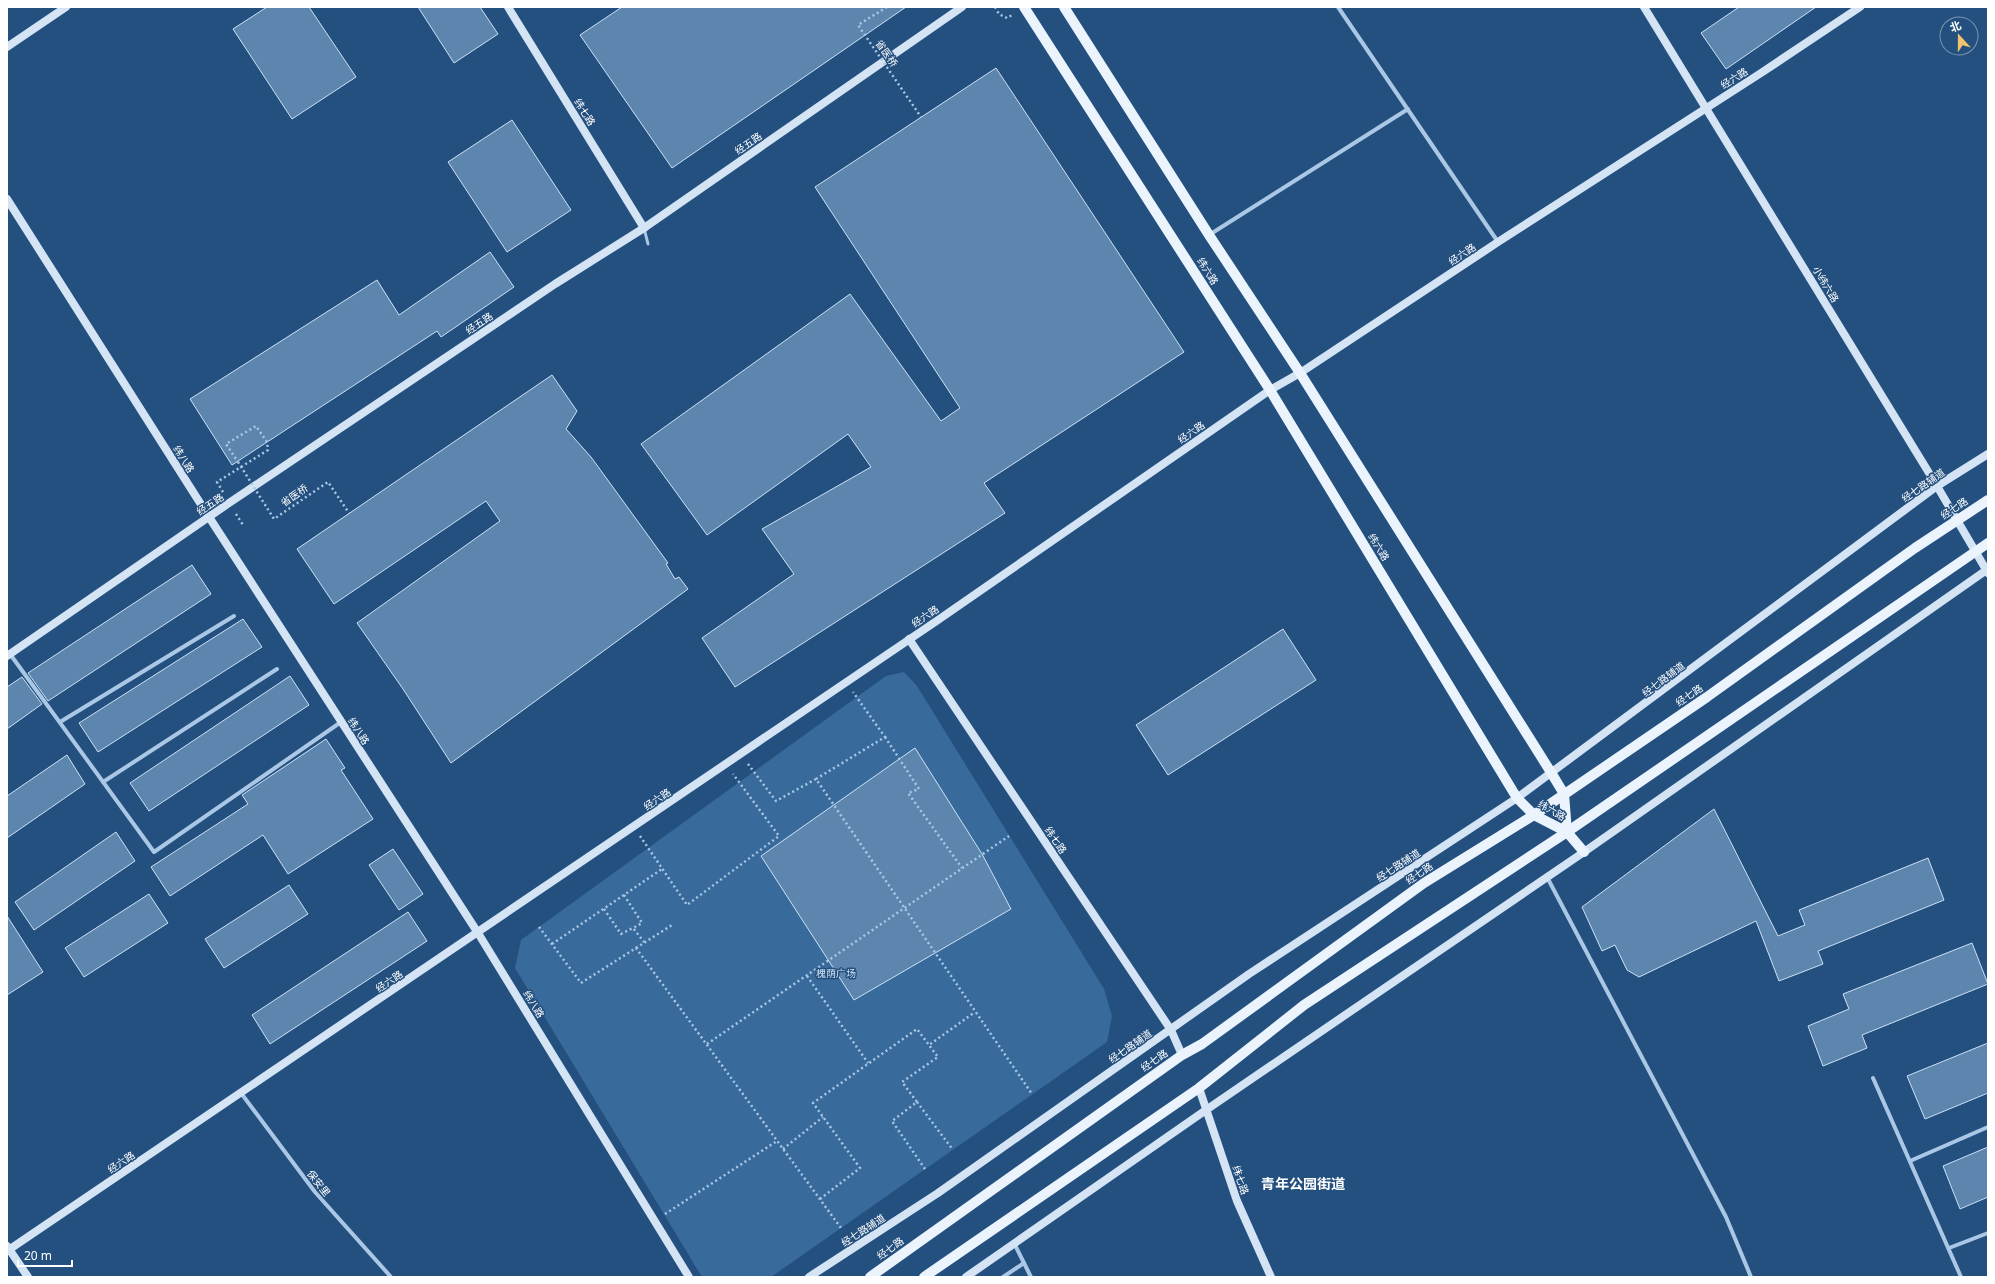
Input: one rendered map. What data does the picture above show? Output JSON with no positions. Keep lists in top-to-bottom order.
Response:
{
  "streets": {
    "main road": ["纬六路", "经七路"],
    "street": [
      "经六路",
      "纬七路",
      "经五路",
      "小纬六路",
      "纬八路",
      "经七路辅道",
      "保安里"
    ],
    "path": ["省医桥"]
  },
  "crossings": [
    ["经六路", "纬七路"],
    ["经六路", "纬六路"],
    ["经六路", "小纬六路"],
    ["经六路", "纬八路"],
    ["经六路", "保安里"],
    ["纬七路", "经五路"],
    ["纬七路", "经七路辅道"],
    ["纬七路", "经七路"],
    ["经五路", "纬八路"],
    ["纬六路", "经七路辅道"],
    ["纬六路", "经七路"],
    ["小纬六路", "经七路辅道"],
    ["小纬六路", "经七路"]
  ],
  "districts": ["青年公园街道"],
  "parks": ["槐荫广场"],
  "scale_bar": "20 m",
  "north": "top"
}
